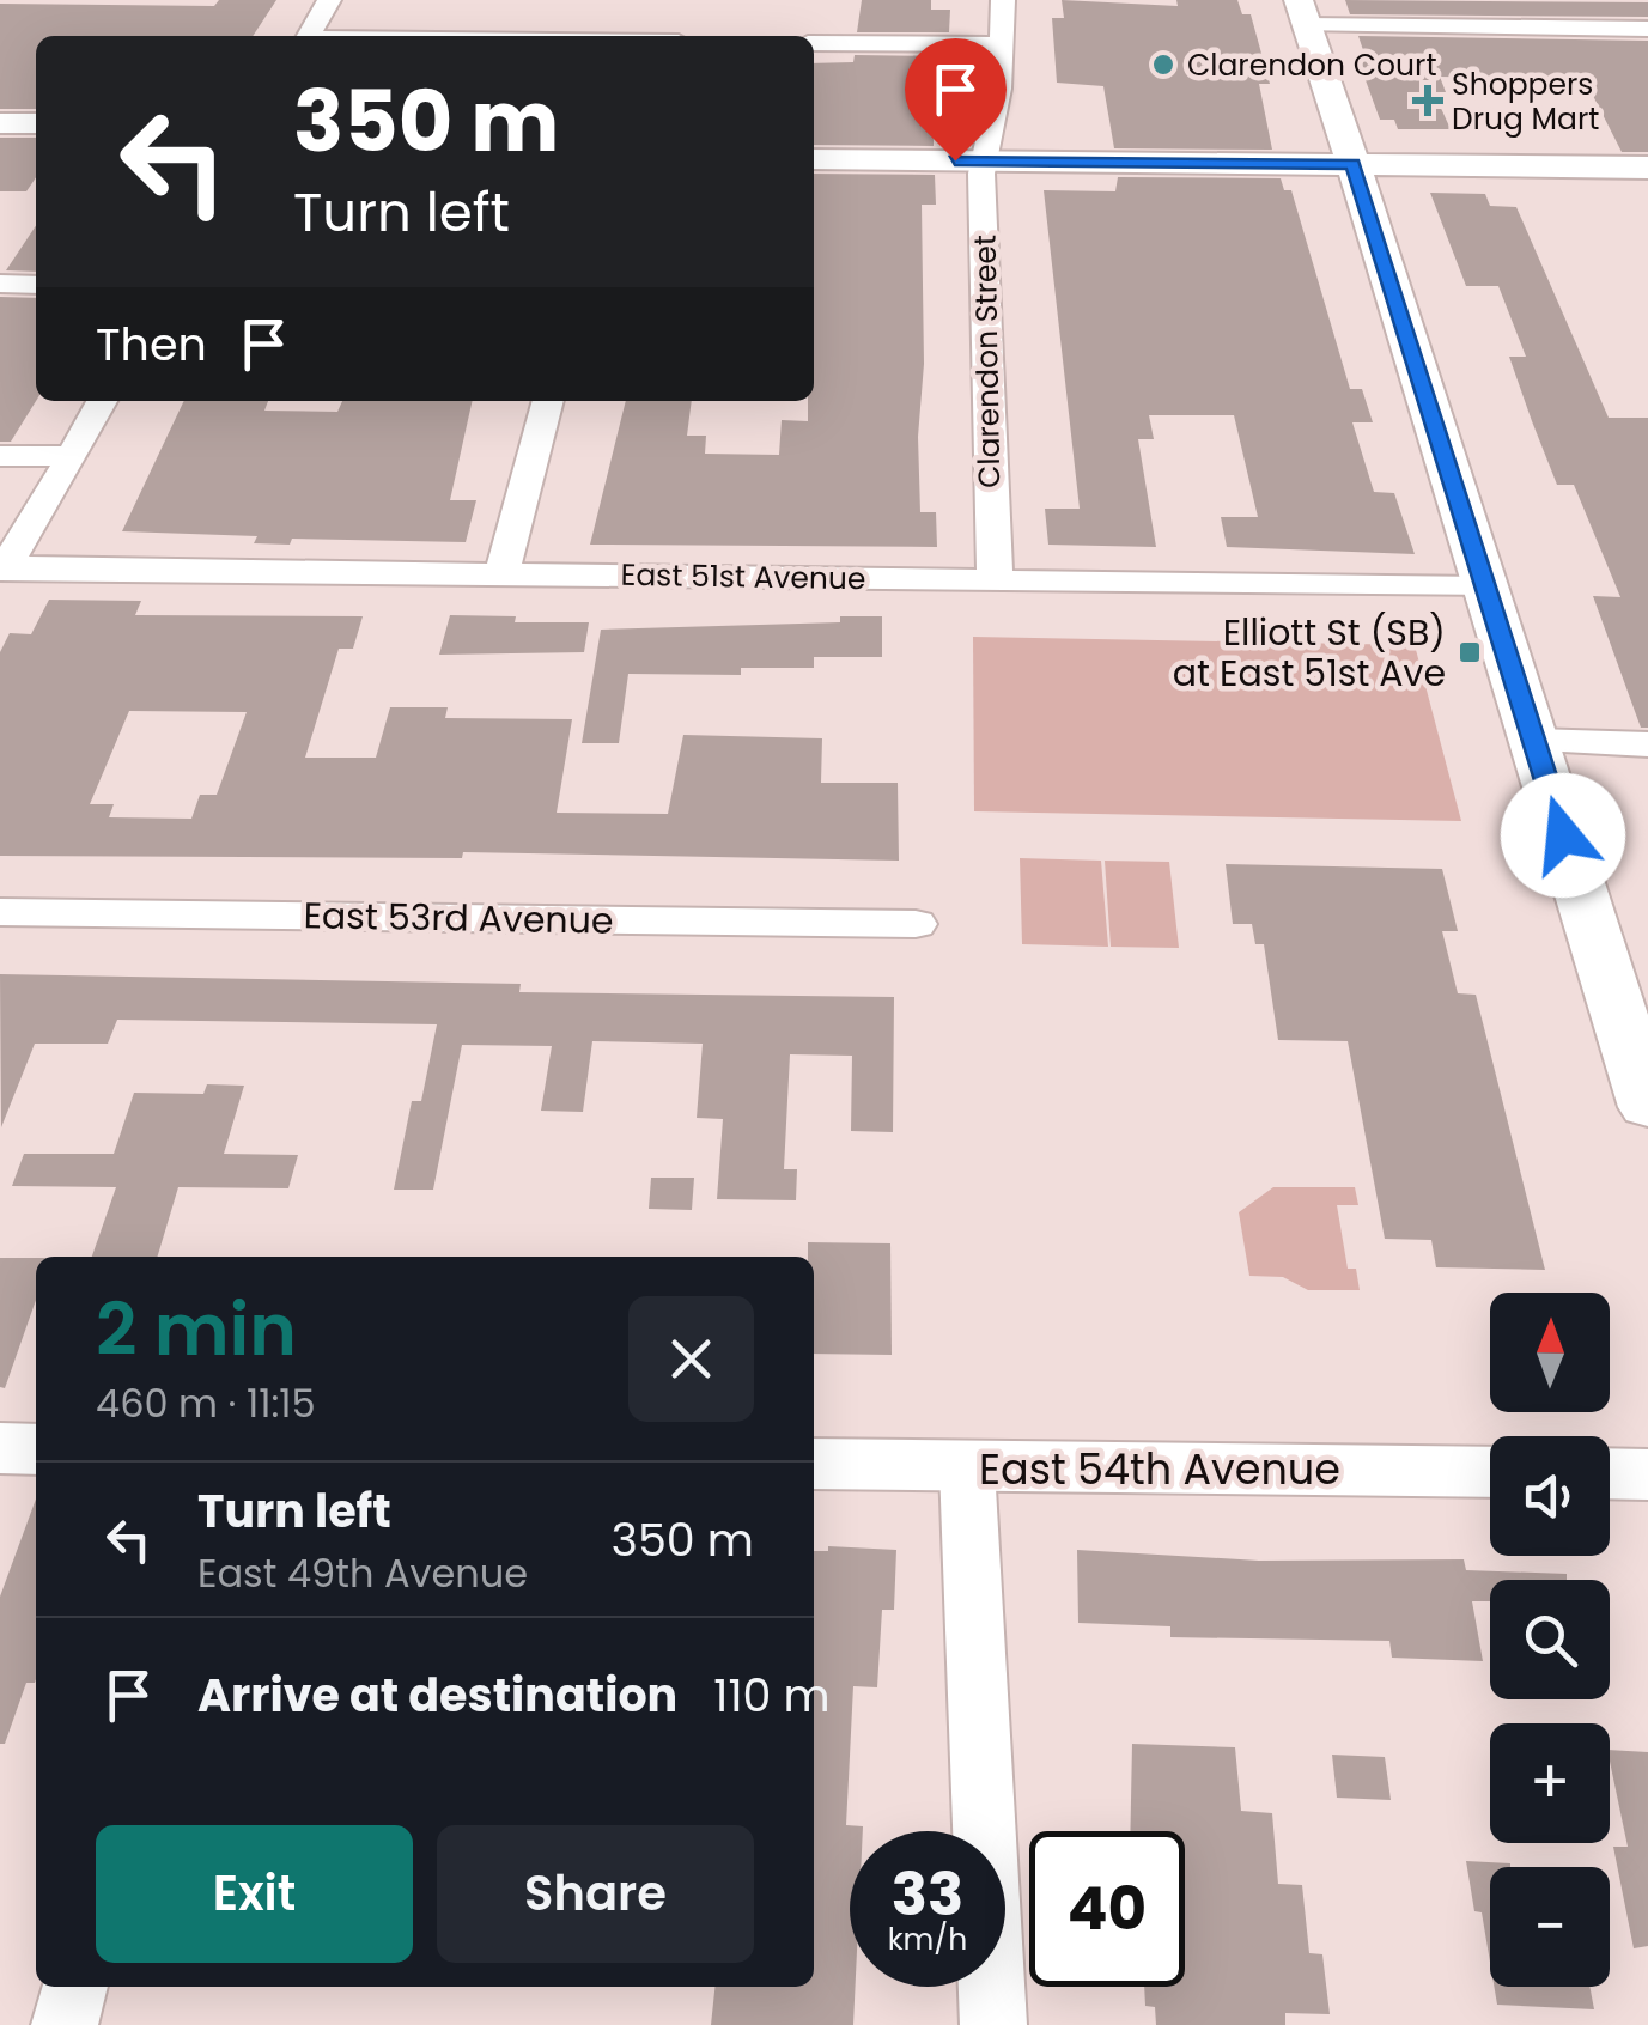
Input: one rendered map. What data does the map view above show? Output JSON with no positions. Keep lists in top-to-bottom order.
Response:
{
  "streets": {
    "street": [
      "Clarendon Street",
      "East 51st Avenue",
      "East 53rd Avenue",
      "East 54th Avenue"
    ]
  },
  "crossings": [
    ["Clarendon Street", "East 51st Avenue"]
  ],
  "places": {
    "other": ["Clarendon Court"],
    "health": ["Shoppers Drug Mart"],
    "transit": ["Elliott St (SB) at East 51st Ave"]
  },
  "north": "top",
  "page": {
    "turn": ["350 m", "Turn left"],
    "then": "Then",
    "heading": ["2 min", "460 m · 11:15"],
    "map_buttons": ["+", "−"],
    "list": [
      {
        "name": "Turn left",
        "note": "East 49th Avenue",
        "value": "350 m"
      },
      {
        "name": "Arrive at destination",
        "value": "110 m"
      }
    ],
    "buttons": ["Exit", "Share"],
    "speed": "33 km/h",
    "limit": "40"
  }
}
